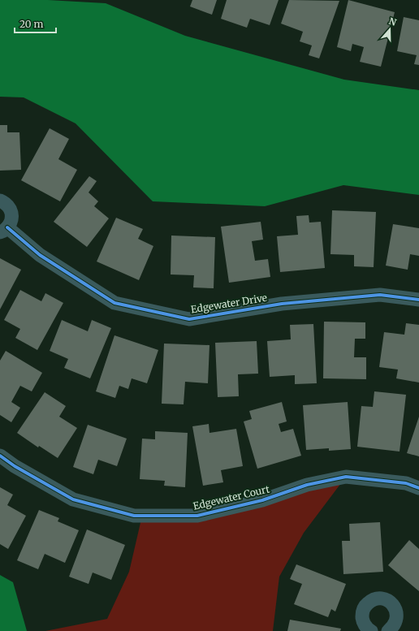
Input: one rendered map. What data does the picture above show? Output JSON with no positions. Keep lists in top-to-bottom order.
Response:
{
  "streets": {
    "street": ["Edgewater Drive", "Edgewater Court"]
  },
  "scale_bar": "20 m",
  "north": "top"
}
